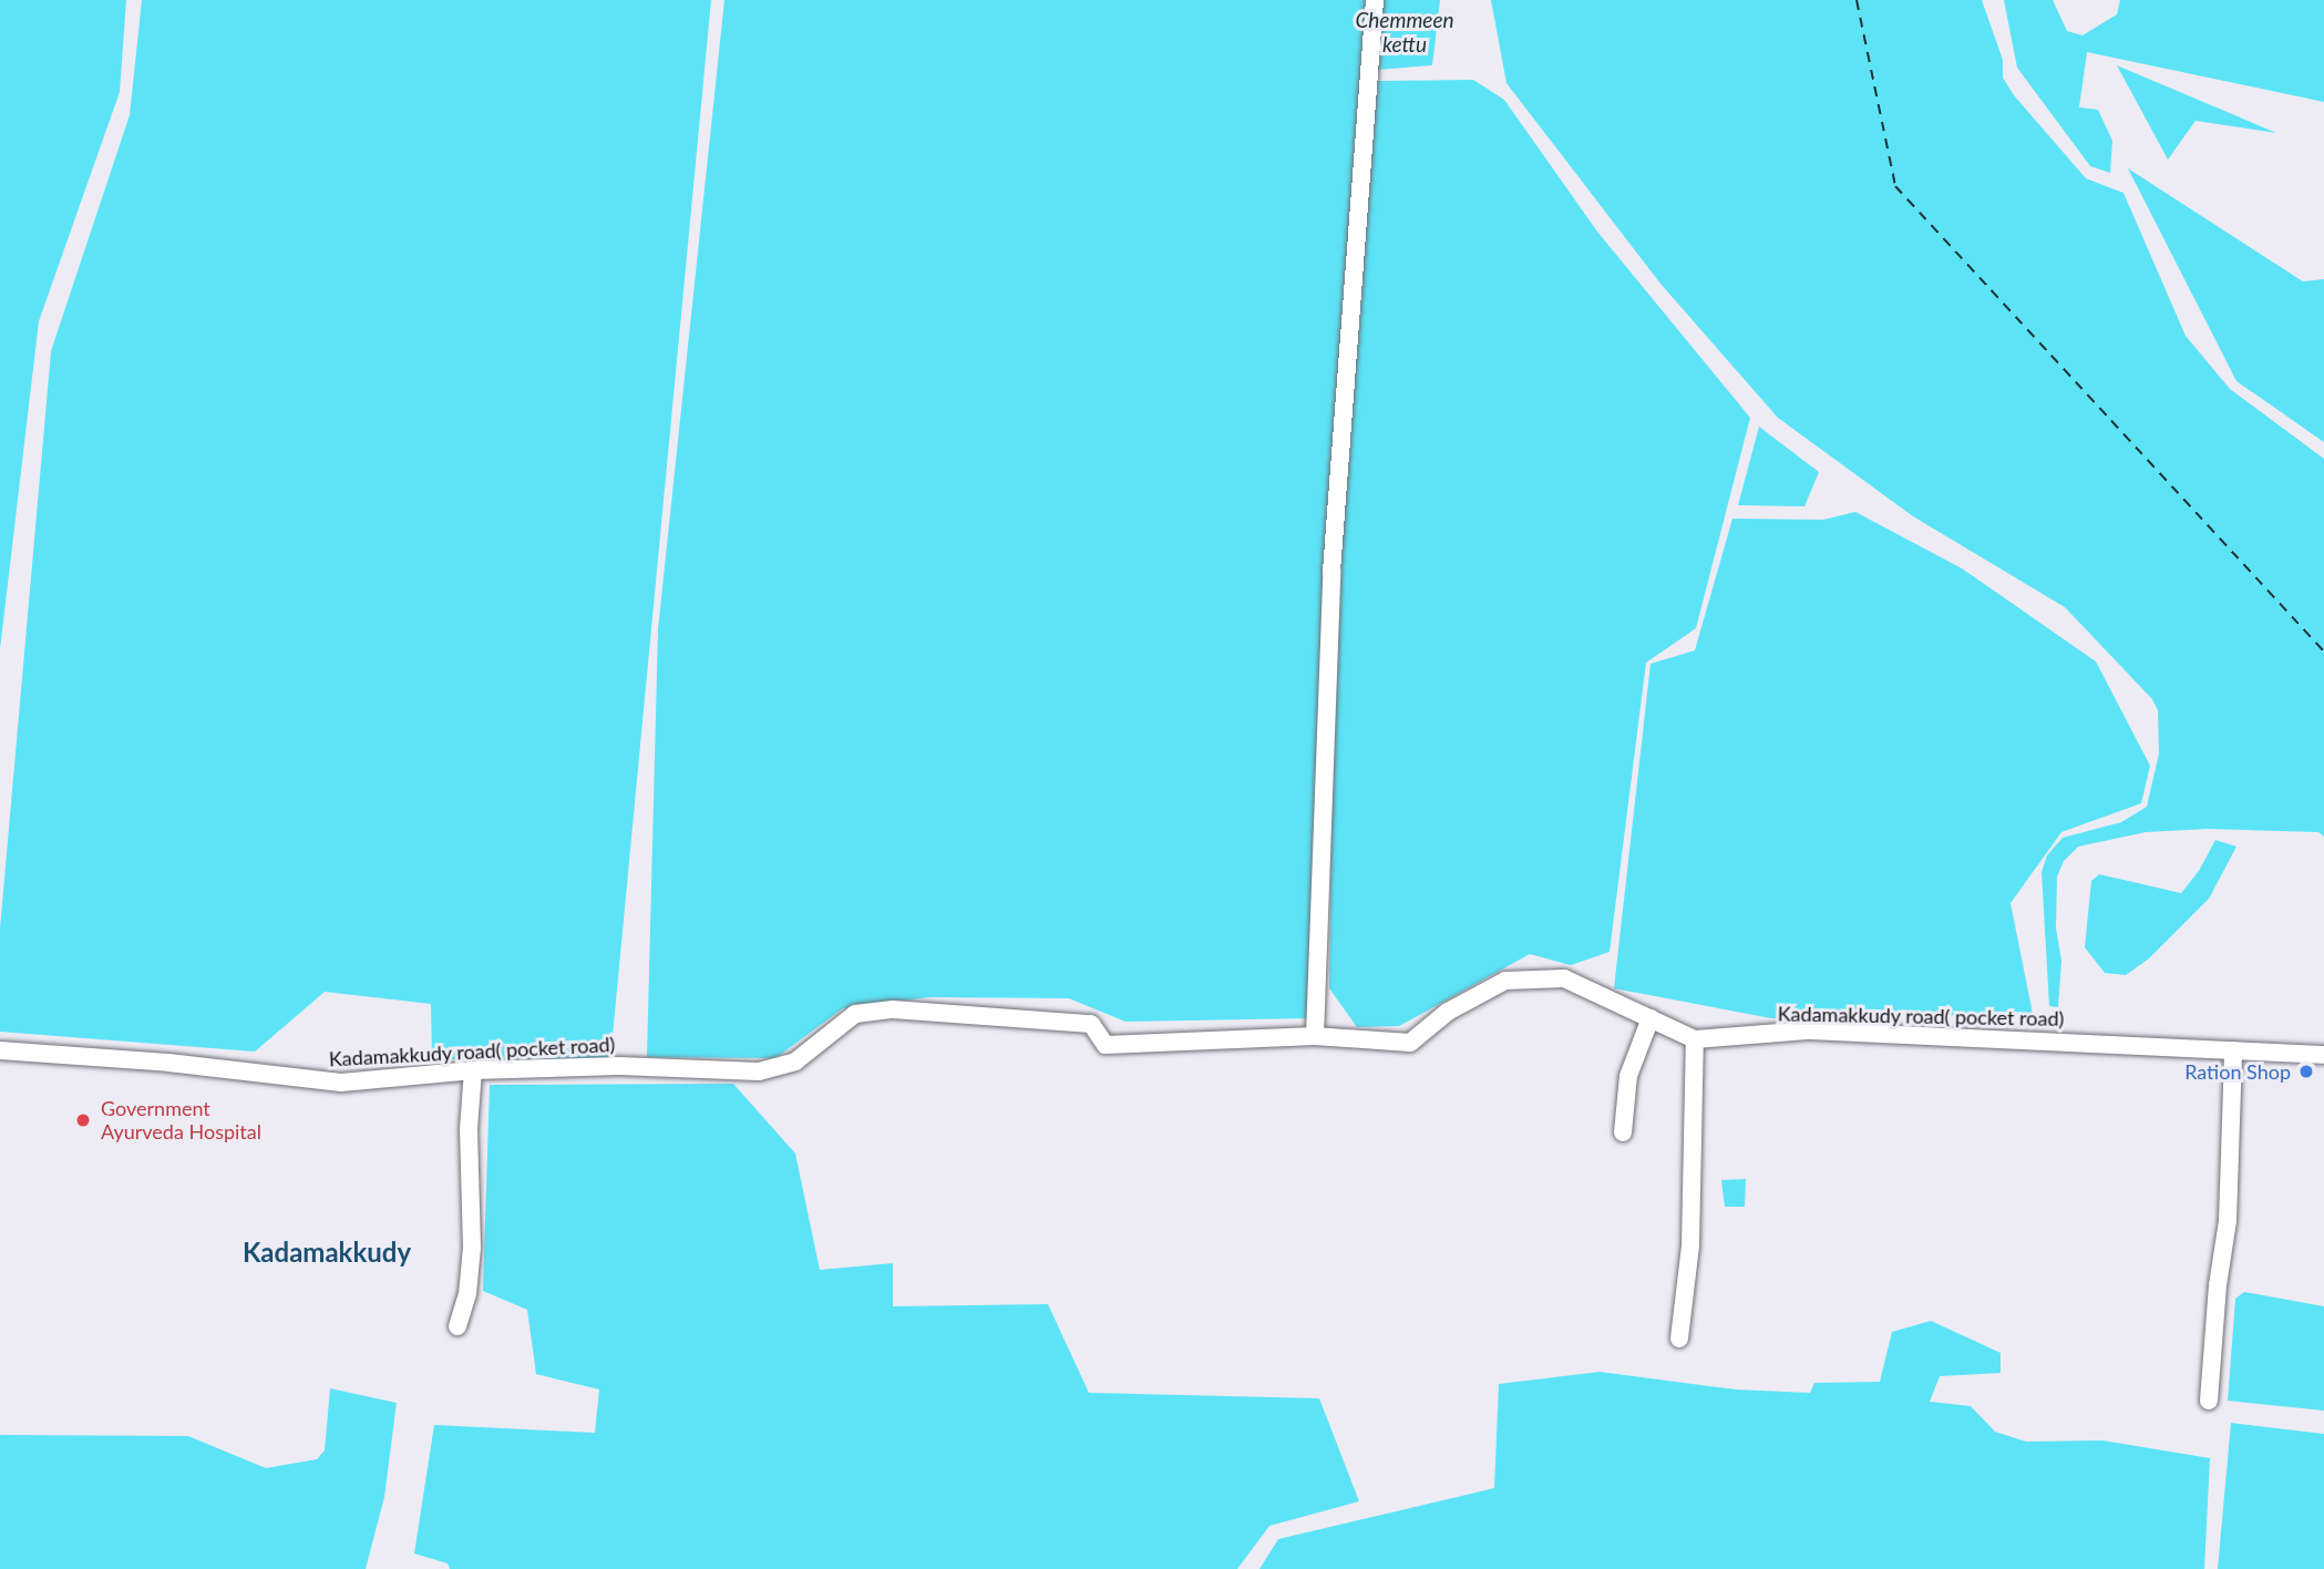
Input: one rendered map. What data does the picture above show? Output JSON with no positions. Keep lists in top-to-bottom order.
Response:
{
  "streets": {
    "street": ["Kadamakkudy road( pocket road)"]
  },
  "districts": ["Kadamakkudy"],
  "water": ["Chemmeen kettu"],
  "places": ["Ration Shop", "Government Ayurveda Hospital"]
}
